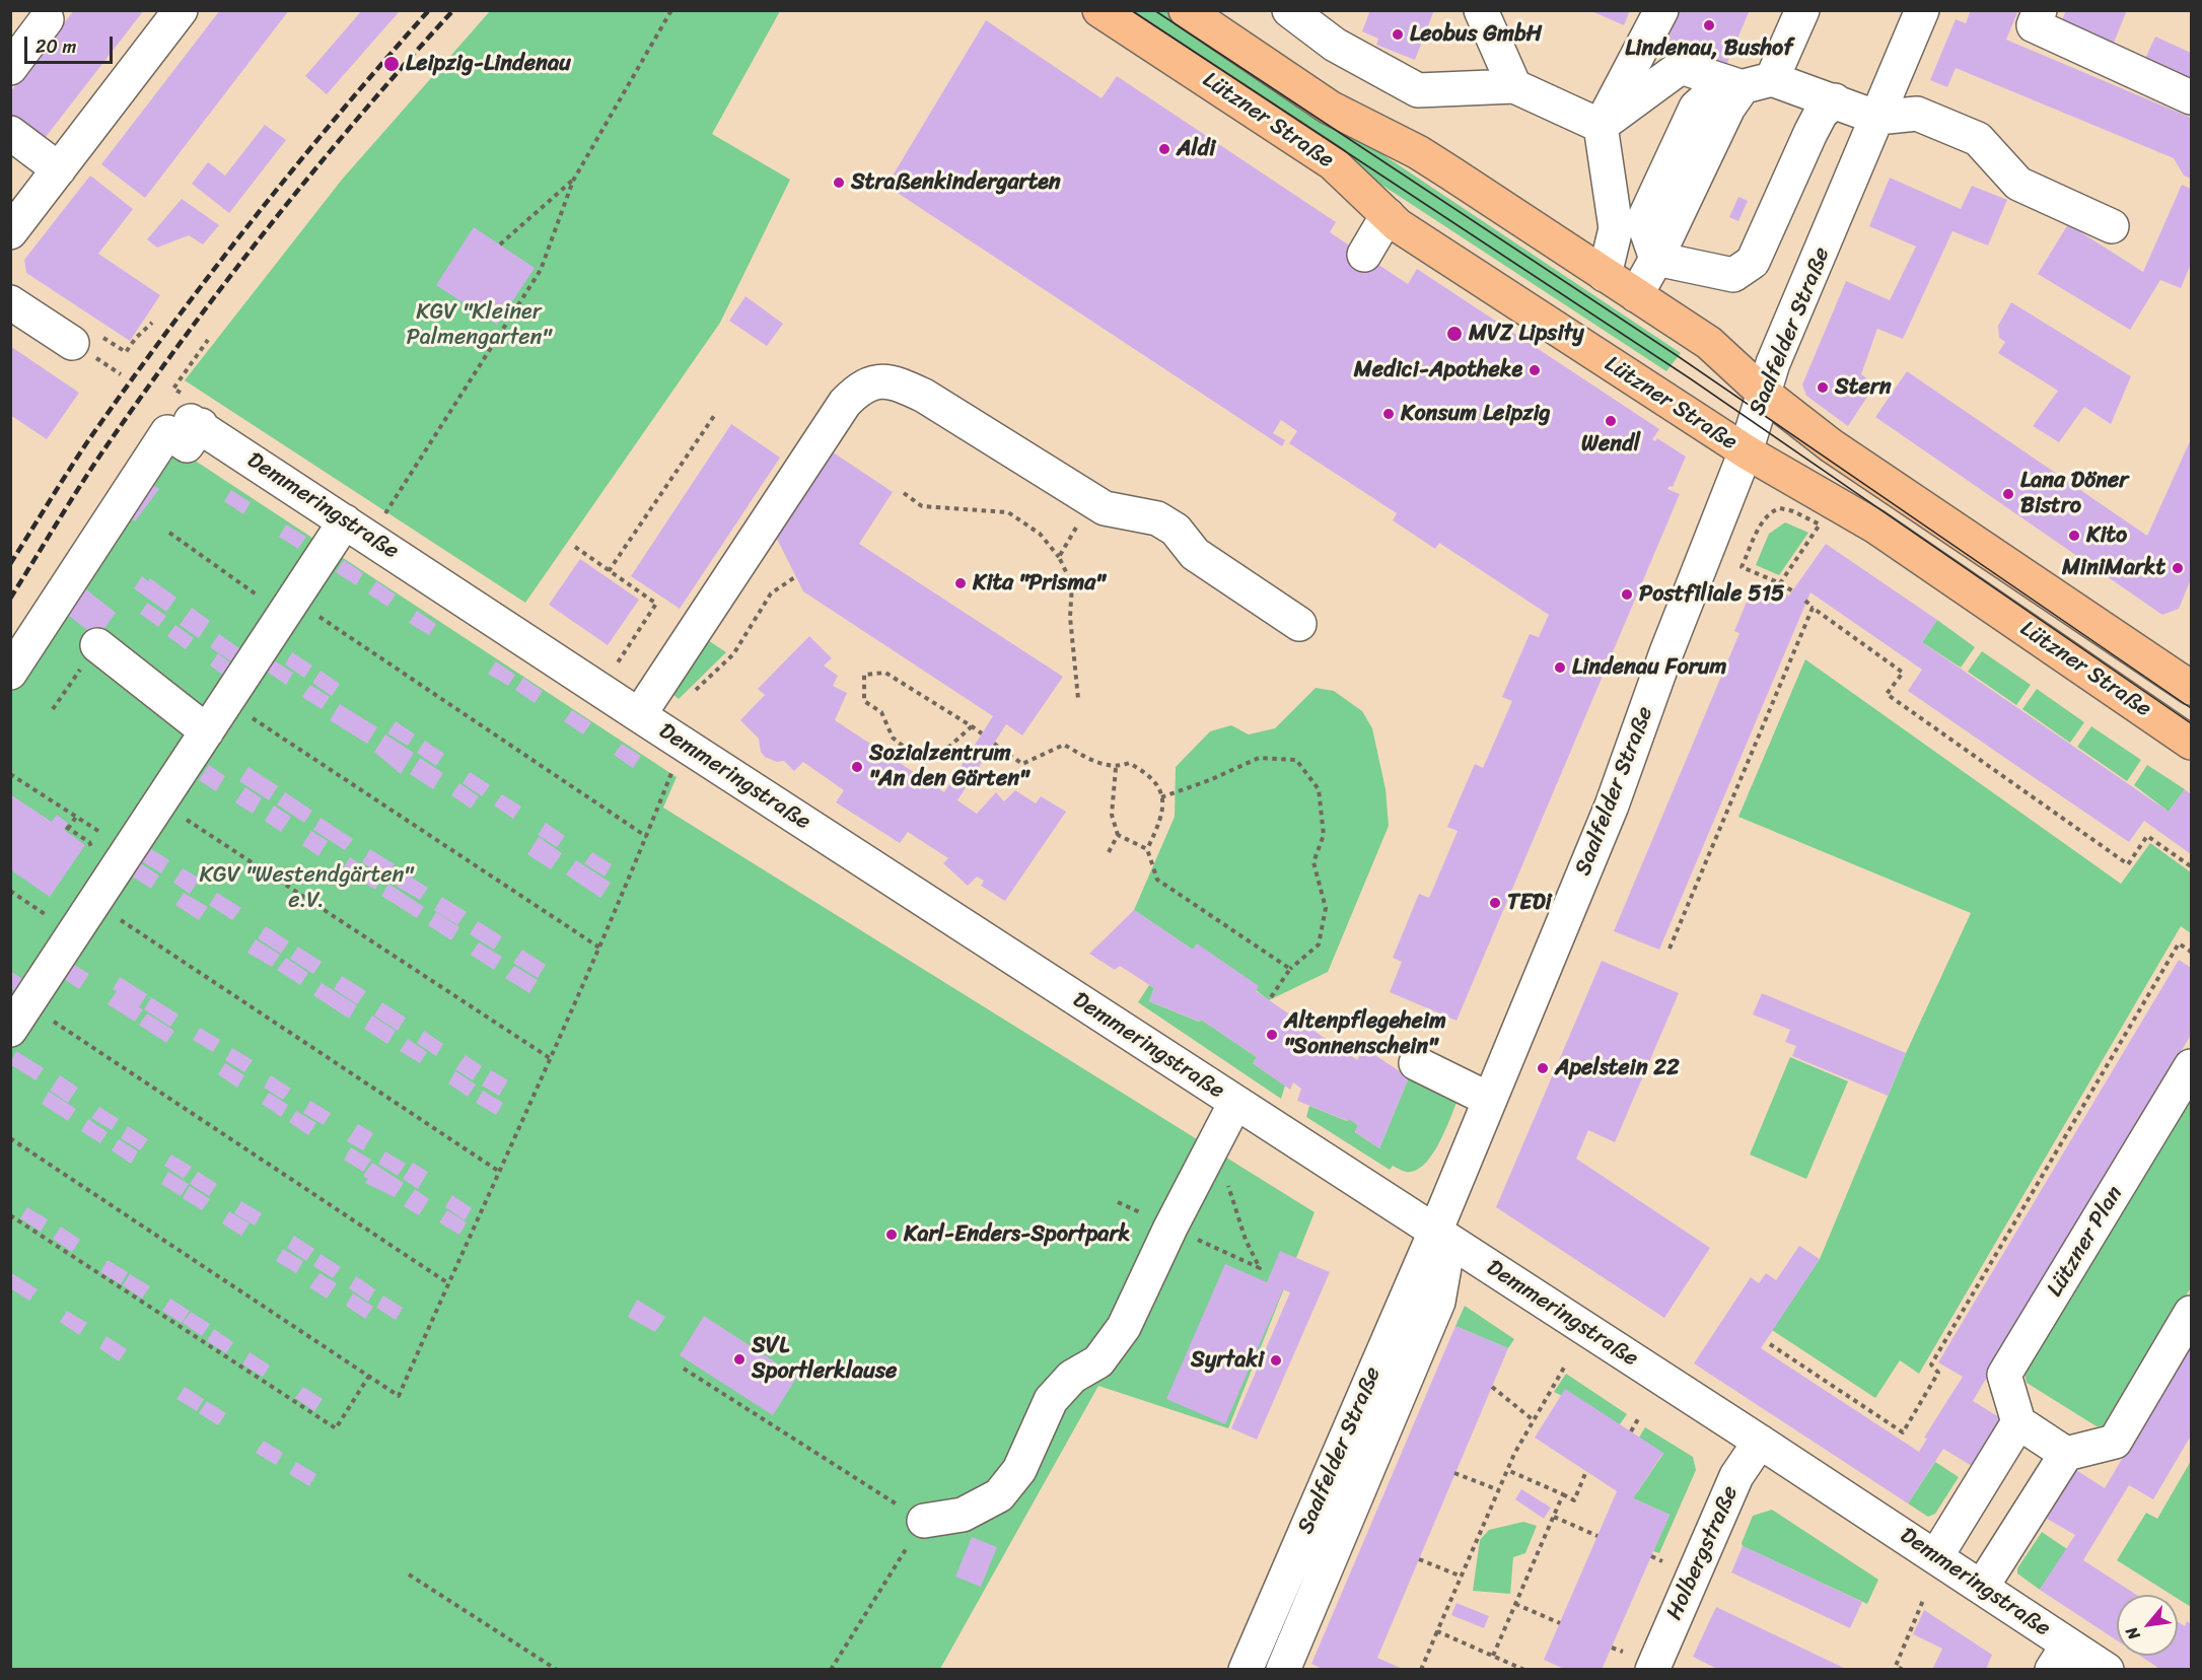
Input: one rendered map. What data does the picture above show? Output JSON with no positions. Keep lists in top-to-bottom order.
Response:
{
  "streets": {
    "main road": ["Lützner Straße"],
    "street": [
      "Saalfelder Straße",
      "Demmeringstraße",
      "Lützner Plan",
      "Holbergstraße"
    ]
  },
  "crossings": [
    ["Lützner Straße", "Saalfelder Straße"],
    ["Saalfelder Straße", "Demmeringstraße"],
    ["Demmeringstraße", "Holbergstraße"]
  ],
  "parks": ["KGV \"Kleiner Palmengarten\"", "KGV \"Westendgärten\" e.V."],
  "places": [
    "Lindenau, Bushof",
    "Leobus GmbH",
    "Leipzig-Lindenau",
    "Aldi",
    "Straßenkindergarten",
    "MVZ Lipsity",
    "Medici-Apotheke",
    "Stern",
    "Konsum Leipzig",
    "Wendl",
    "Lana Döner Bistro",
    "Kito",
    "MiniMarkt",
    "Kita \"Prisma\"",
    "Postfiliale 515",
    "Lindenau Forum",
    "Sozialzentrum \"An den Gärten\"",
    "TEDi",
    "Altenpflegeheim \"Sonnenschein\"",
    "Apelstein 22",
    "Karl-Enders-Sportpark",
    "SVL Sportlerklause",
    "Syrtaki"
  ],
  "scale_bar": "20 m",
  "north": "bottom left"
}
